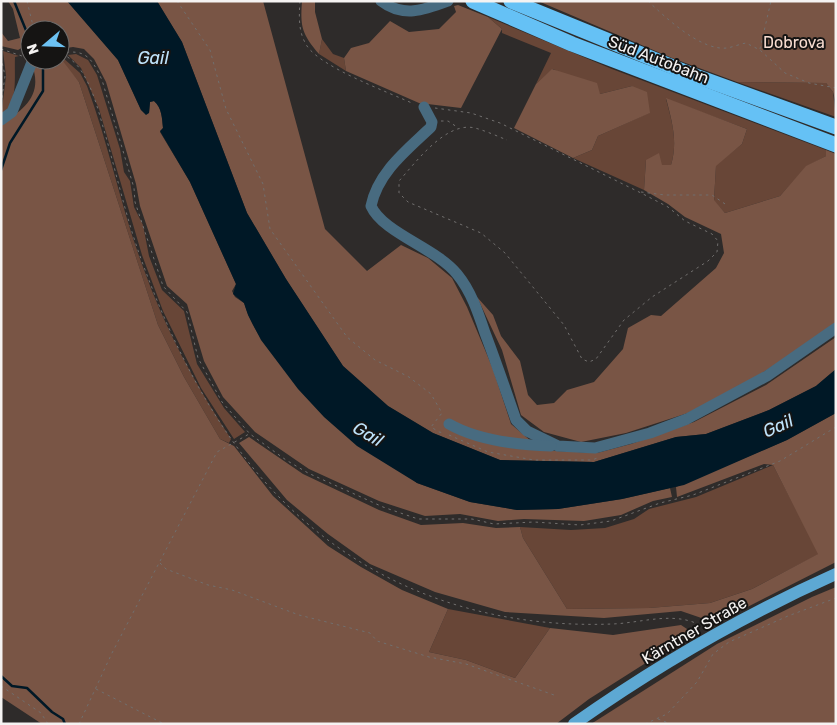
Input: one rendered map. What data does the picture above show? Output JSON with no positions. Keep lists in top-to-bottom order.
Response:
{
  "streets": {
    "highway": ["Süd Autobahn"],
    "main road": ["Kärntner Straße"]
  },
  "water": ["Gail"],
  "parks": ["Dobrova"],
  "north": "left"
}
